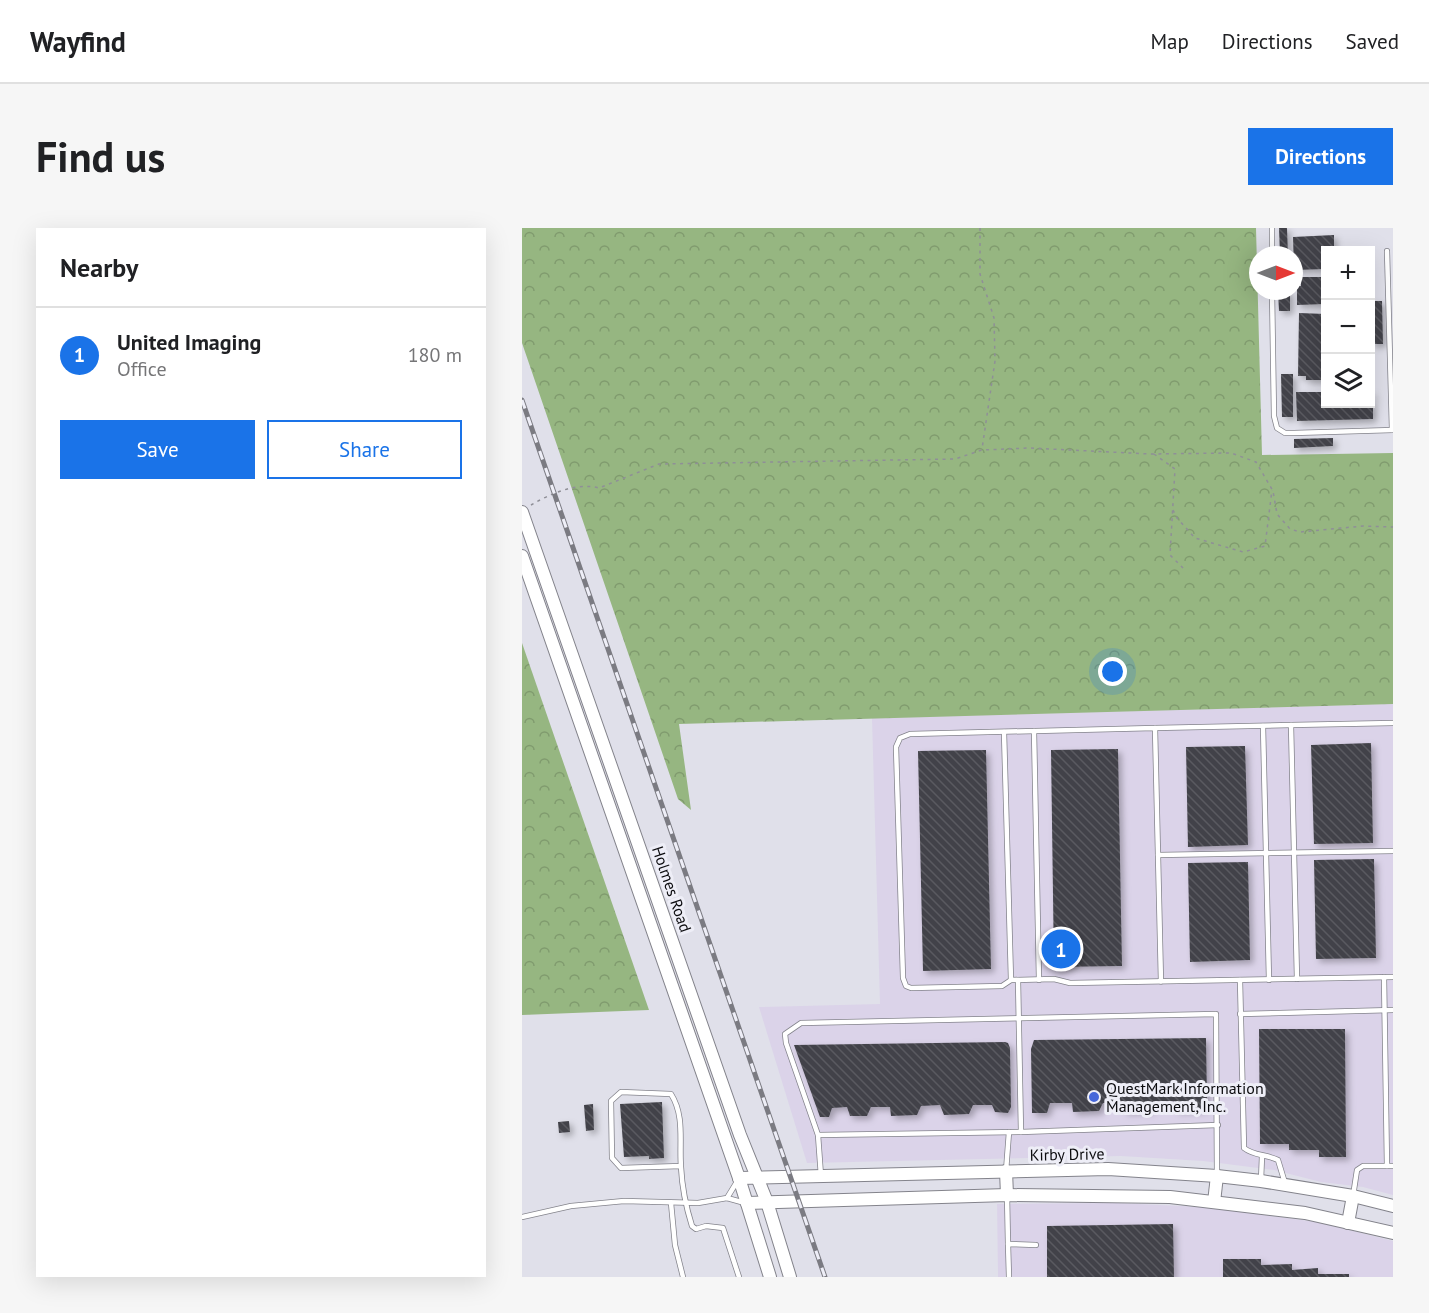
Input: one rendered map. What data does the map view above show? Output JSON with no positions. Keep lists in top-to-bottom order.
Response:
{
  "streets": {
    "main road": ["Holmes Road", "Kirby Drive"]
  },
  "crossings": [
    ["Holmes Road", "Kirby Drive"]
  ],
  "places": ["QuestMark Information Management, Inc."],
  "north": "right",
  "page": {
    "header": "Wayfind",
    "nav": ["Map", "Directions", "Saved"],
    "buttons": [
      "Directions",
      ["Save", "Share"]
    ],
    "title": "Find us",
    "heading": "Nearby",
    "map_buttons": ["+", "−"],
    "list": [
      {
        "mark": "1",
        "name": "United Imaging",
        "note": "Office",
        "value": "180 m"
      }
    ],
    "pins": "1"
  }
}
